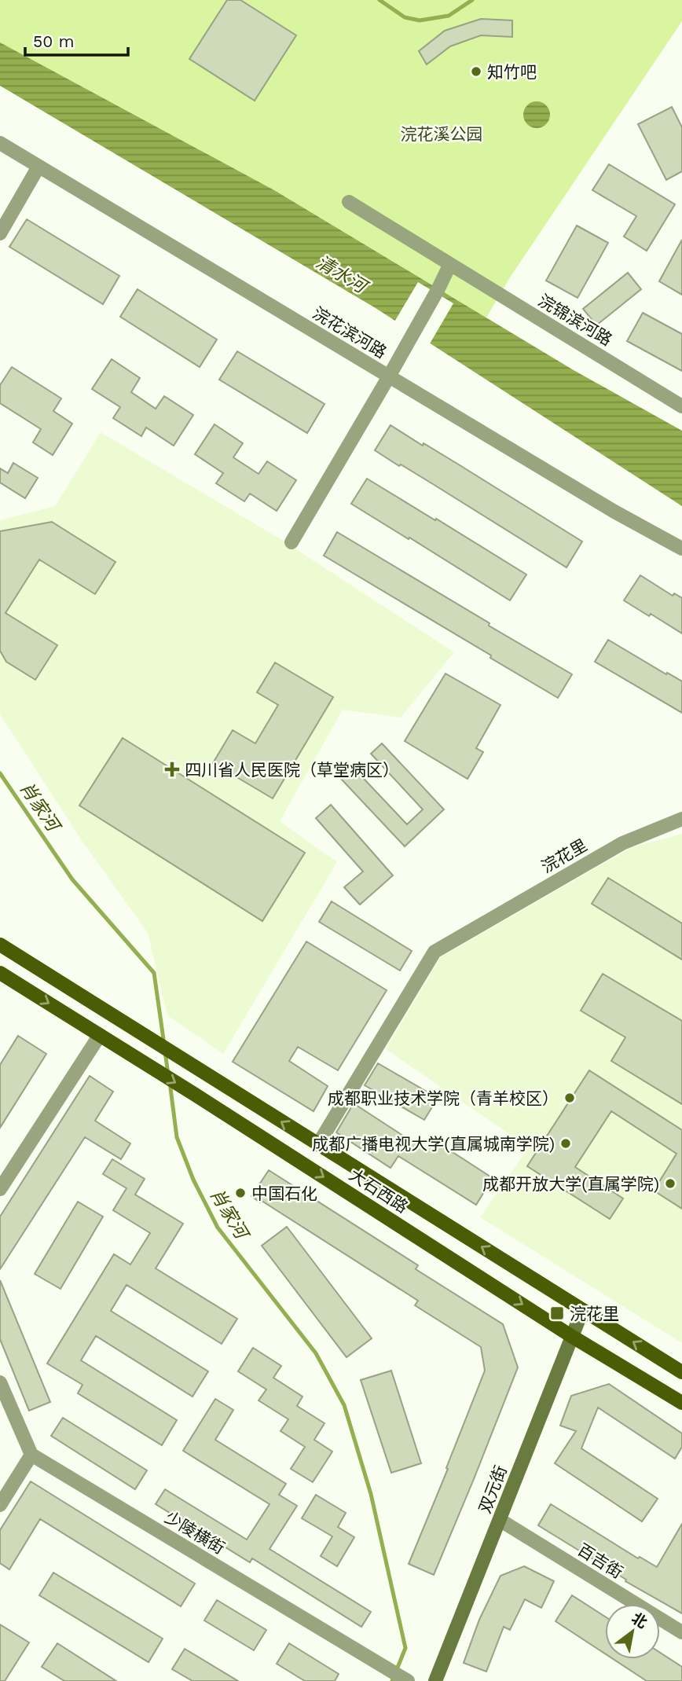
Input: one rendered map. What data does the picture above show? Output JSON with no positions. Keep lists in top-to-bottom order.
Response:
{
  "streets": {
    "main road": ["大石西路", "双元街"],
    "street": [
      "浣锦滨河路",
      "浣花滨河路",
      "浣花里",
      "少陵横街",
      "百吉街"
    ]
  },
  "crossings": [
    ["浣花里", "大石西路"],
    ["大石西路", "双元街"],
    ["双元街", "百吉街"]
  ],
  "water": ["清水河", "肖家河"],
  "parks": ["浣花溪公园"],
  "places": {
    "other": [
      "知竹吧",
      "成都职业技术学院（青羊校区）",
      "成都广播电视大学(直属城南学院)",
      "成都开放大学(直属学院)",
      "中国石化"
    ],
    "health": ["四川省人民医院（草堂病区）"],
    "transit": ["浣花里"]
  },
  "scale_bar": "50 m",
  "north": "top right"
}
